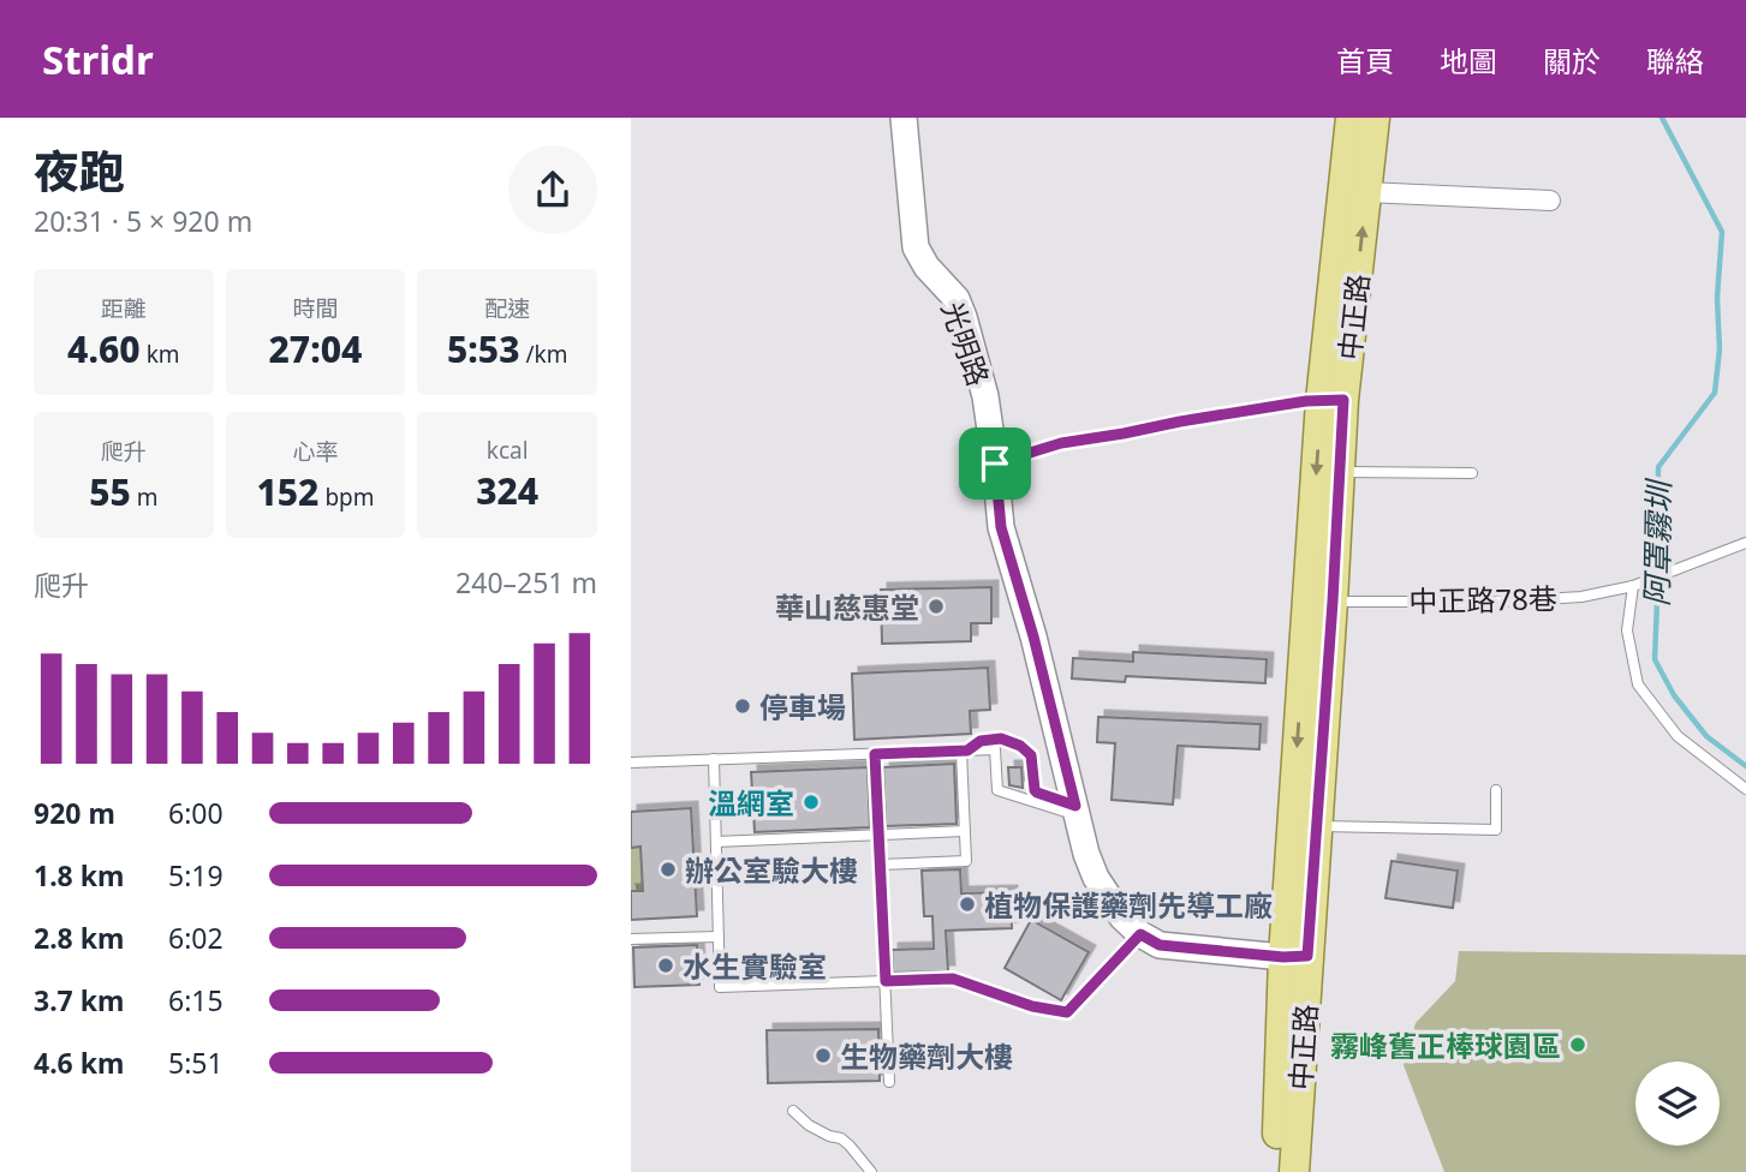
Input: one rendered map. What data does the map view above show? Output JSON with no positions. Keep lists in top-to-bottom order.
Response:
{
  "streets": {
    "main road": ["中正路"],
    "street": ["光明路"],
    "lane": ["中正路78巷"]
  },
  "crossings": [
    ["中正路", "中正路78巷"]
  ],
  "water": ["阿罩霧圳"],
  "places": [
    "華山慈惠堂",
    "停車場",
    "溫網室",
    "辦公室驗大樓",
    "植物保護藥劑先導工廠",
    "水生實驗室",
    "霧峰舊正棒球園區",
    "生物藥劑大樓"
  ],
  "page": {
    "header": "Stridr",
    "nav": [
      "首頁",
      "地圖",
      "關於",
      "聯絡"
    ],
    "heading": ["夜跑", "20:31 · 5 × 920 m"],
    "stats": [
      ["距離", "4.60 km"],
      ["時間", "27:04"],
      ["配速", "5:53 /km"],
      ["爬升", "55 m"],
      ["心率", "152 bpm"],
      ["kcal", "324"]
    ],
    "chart": ["爬升", "240–251 m"],
    "list": [
      {
        "name": "920 m",
        "note": "6:00"
      },
      {
        "name": "1.8 km",
        "note": "5:19"
      },
      {
        "name": "2.8 km",
        "note": "6:02"
      },
      {
        "name": "3.7 km",
        "note": "6:15"
      },
      {
        "name": "4.6 km",
        "note": "5:51"
      }
    ]
  }
}
